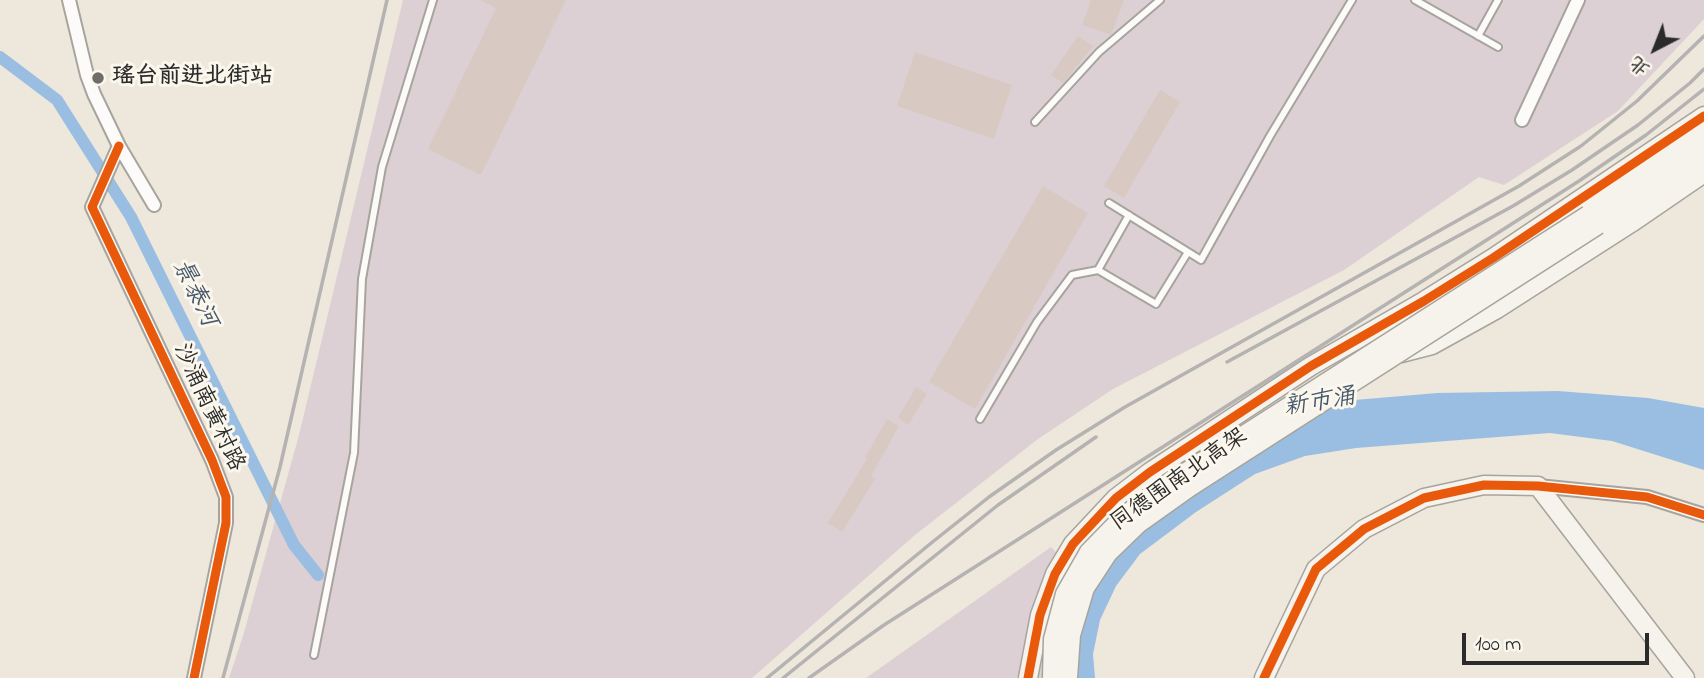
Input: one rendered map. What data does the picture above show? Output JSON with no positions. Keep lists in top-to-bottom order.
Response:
{
  "streets": {
    "street": ["沙涌南黄村路", "同德围南北高架"]
  },
  "water": ["景泰河", "新市涌"],
  "places": ["瑶台前进北街站"],
  "scale_bar": "100 m",
  "north": "bottom left"
}
